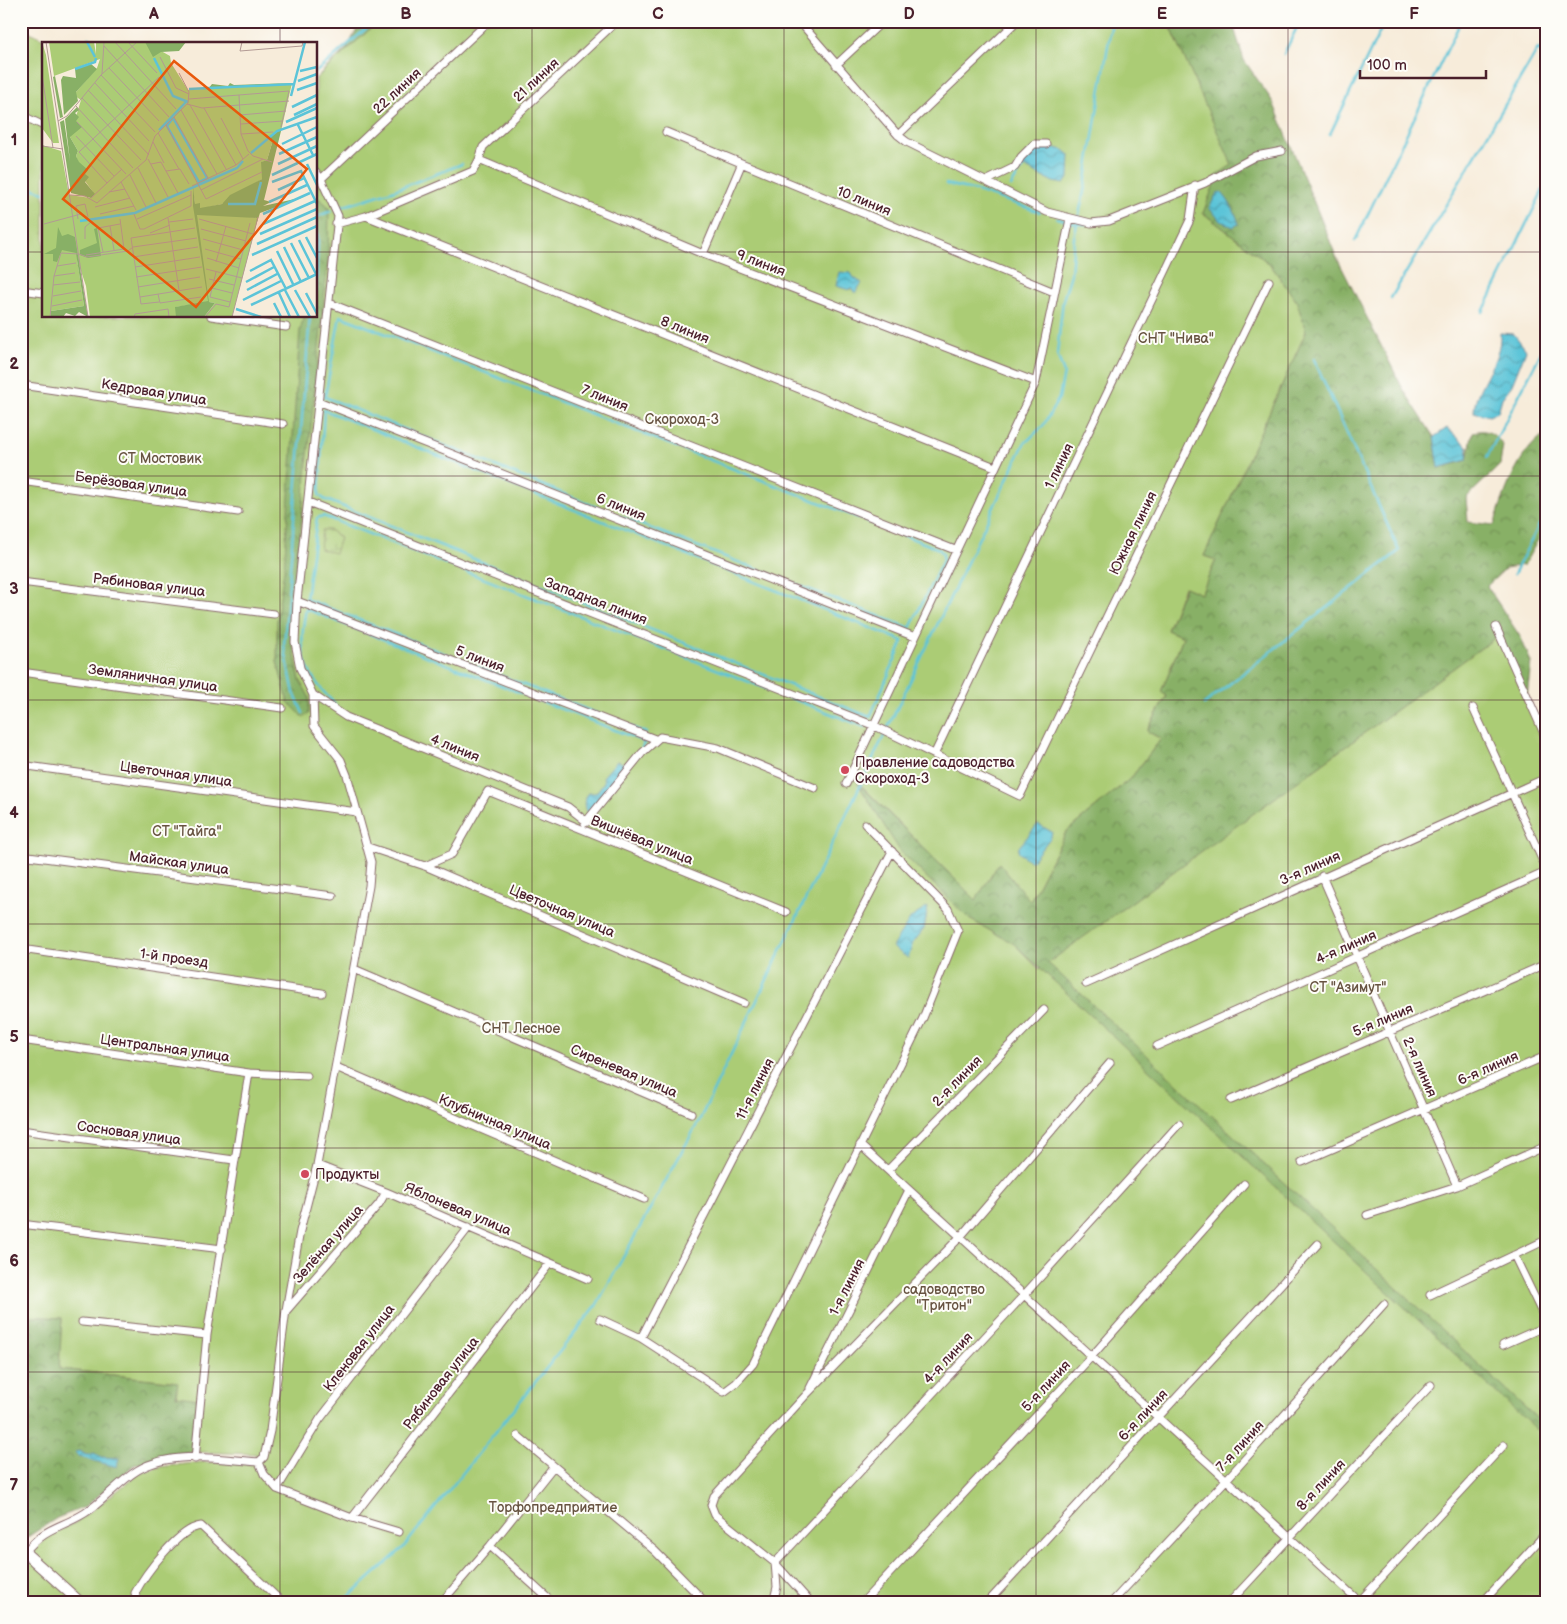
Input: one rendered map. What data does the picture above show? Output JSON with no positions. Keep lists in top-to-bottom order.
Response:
{
  "streets": {
    "street": [
      "21 линия",
      "22 линия",
      "10 линия",
      "9 линия",
      "8 линия",
      "Кедровая улица",
      "7 линия",
      "1 линия",
      "Берёзовая улица",
      "6 линия",
      "Южная линия",
      "Рябиновая улица",
      "Западная линия",
      "5 линия",
      "Земляничная улица",
      "4 линия",
      "Цветочная улица",
      "Вишнёвая улица",
      "Майская улица",
      "3-я линия",
      "4-я линия",
      "1-й проезд",
      "5-я линия",
      "Центральная улица",
      "2-я линия",
      "6-я линия",
      "Сиреневая улица",
      "11-я линия",
      "Клубничная улица",
      "Сосновая улица",
      "Яблоневая улица",
      "Зелёная улица",
      "1-я линия",
      "Кленовая улица",
      "7-я линия",
      "8-я линия"
    ]
  },
  "crossings": [
    ["21 линия", "9 линия"],
    ["21 линия", "8 линия"],
    ["1 линия", "Западная линия"],
    ["Южная линия", "Западная линия"],
    ["Рябиновая улица", "Яблоневая улица"],
    ["Цветочная улица", "Вишнёвая улица"],
    ["3-я линия", "2-я линия"],
    ["4-я линия", "2-я линия"],
    ["5-я линия", "2-я линия"],
    ["2-я линия", "6-я линия"],
    ["Яблоневая улица", "Зелёная улица"],
    ["Яблоневая улица", "Кленовая улица"]
  ],
  "parks": [
    "СНТ \"Нива\"",
    "Скороход-3",
    "СТ Мостовик",
    "СТ \"Тайга\"",
    "СТ \"Азимут\"",
    "СНТ Лесное",
    "садоводство \"Тритон\"",
    "Торфопредприятие"
  ],
  "places": ["Правление садоводства Скороход-3", "Продукты"],
  "scale_bar": "100 m",
  "grid": {
    "columns": [
      "A",
      "B",
      "C",
      "D",
      "E",
      "F"
    ],
    "rows": [
      "1",
      "2",
      "3",
      "4",
      "5",
      "6",
      "7"
    ]
  }
}
